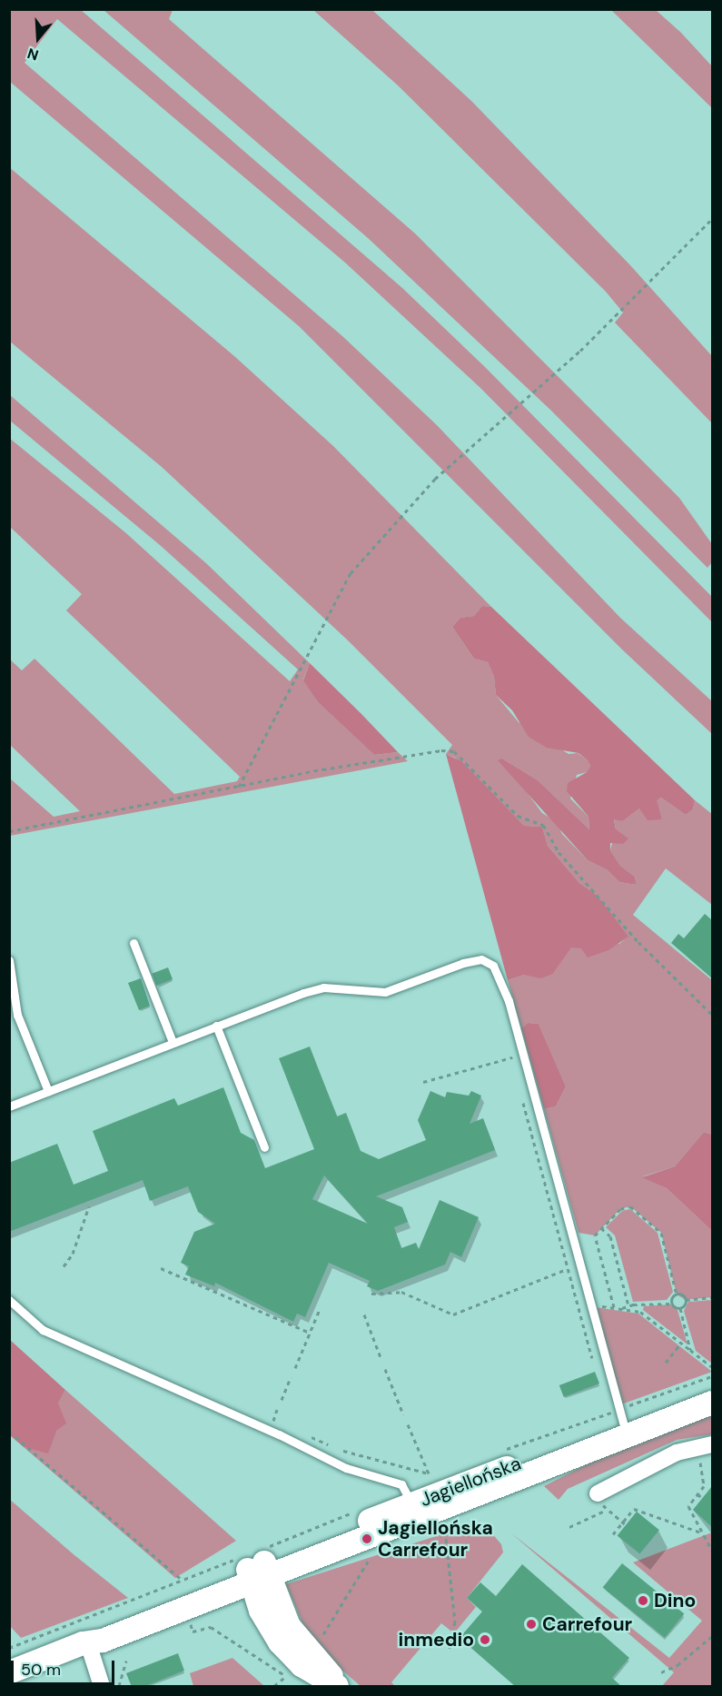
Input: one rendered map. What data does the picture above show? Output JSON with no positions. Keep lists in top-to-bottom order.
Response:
{
  "streets": {
    "street": ["Jagiellońska"]
  },
  "places": [
    "Jagiellońska Carrefour",
    "Dino",
    "Carrefour",
    "inmedio"
  ],
  "scale_bar": "50 m",
  "north": "bottom"
}
